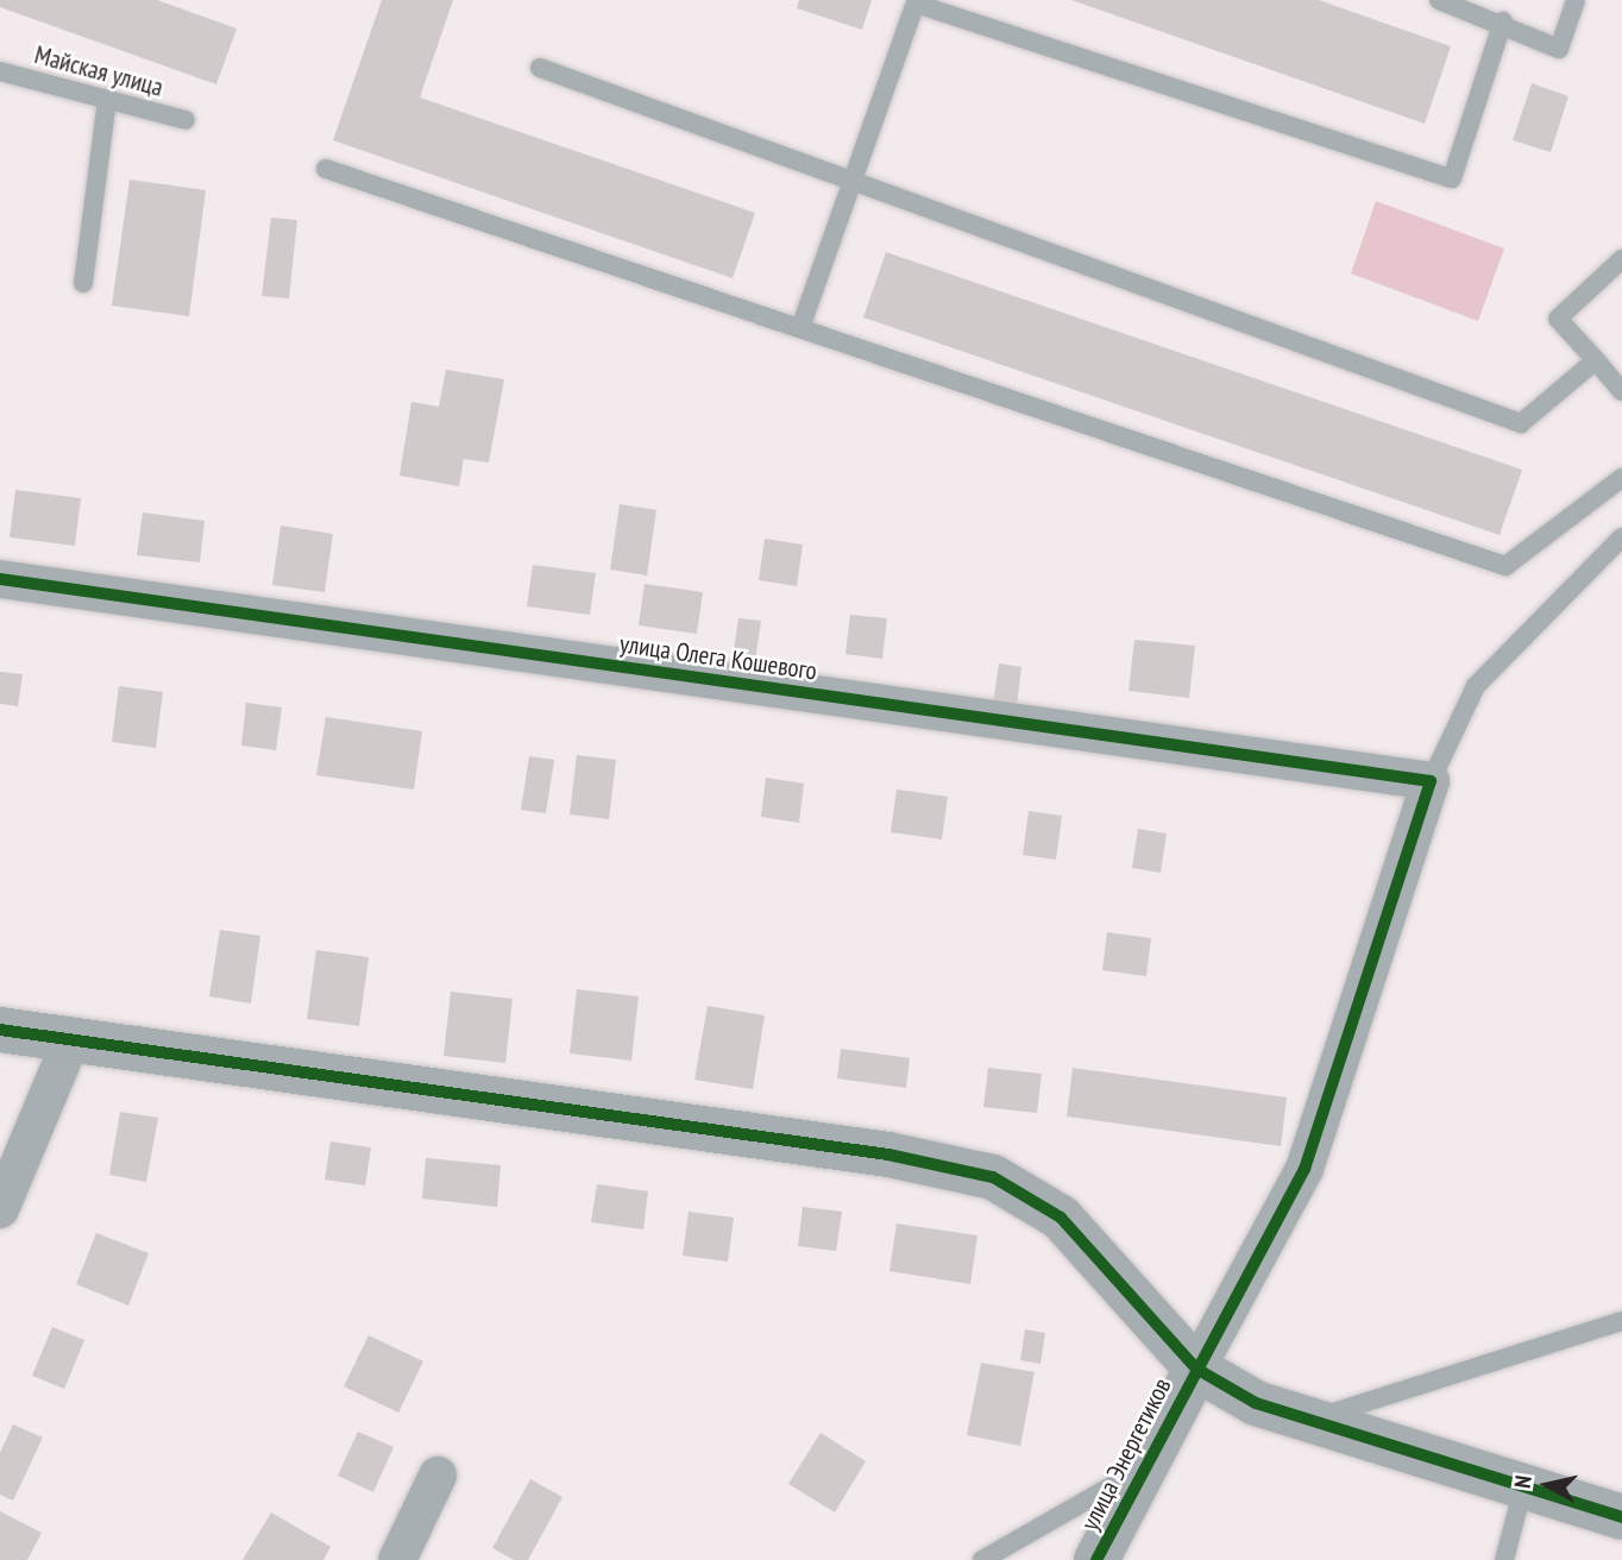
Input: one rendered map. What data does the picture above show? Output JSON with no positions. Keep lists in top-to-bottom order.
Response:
{
  "streets": {
    "street": ["улица Олега Кошевого", "улица Энергетиков"],
    "lane": ["Майская улица"]
  },
  "north": "left"
}
